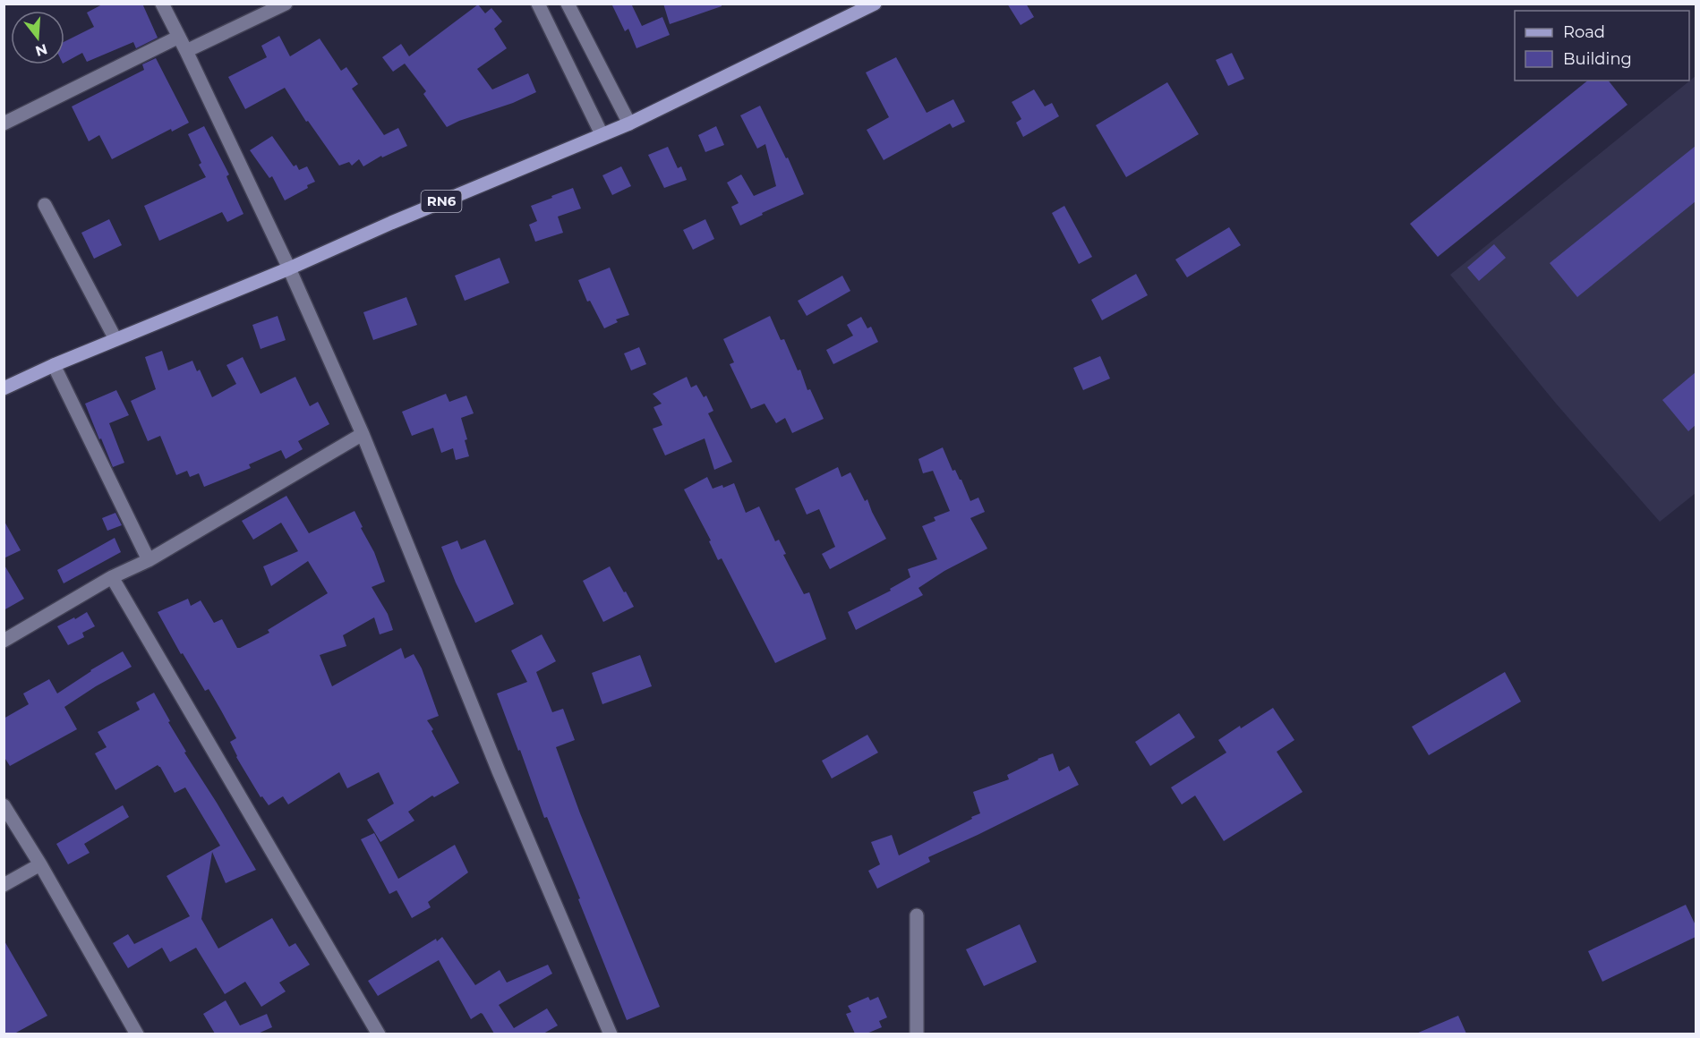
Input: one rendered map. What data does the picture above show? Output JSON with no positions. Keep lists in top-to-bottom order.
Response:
{
  "streets": {
    "main road": ["RN6"]
  },
  "legend": ["Road", "Building"],
  "north": "bottom"
}
